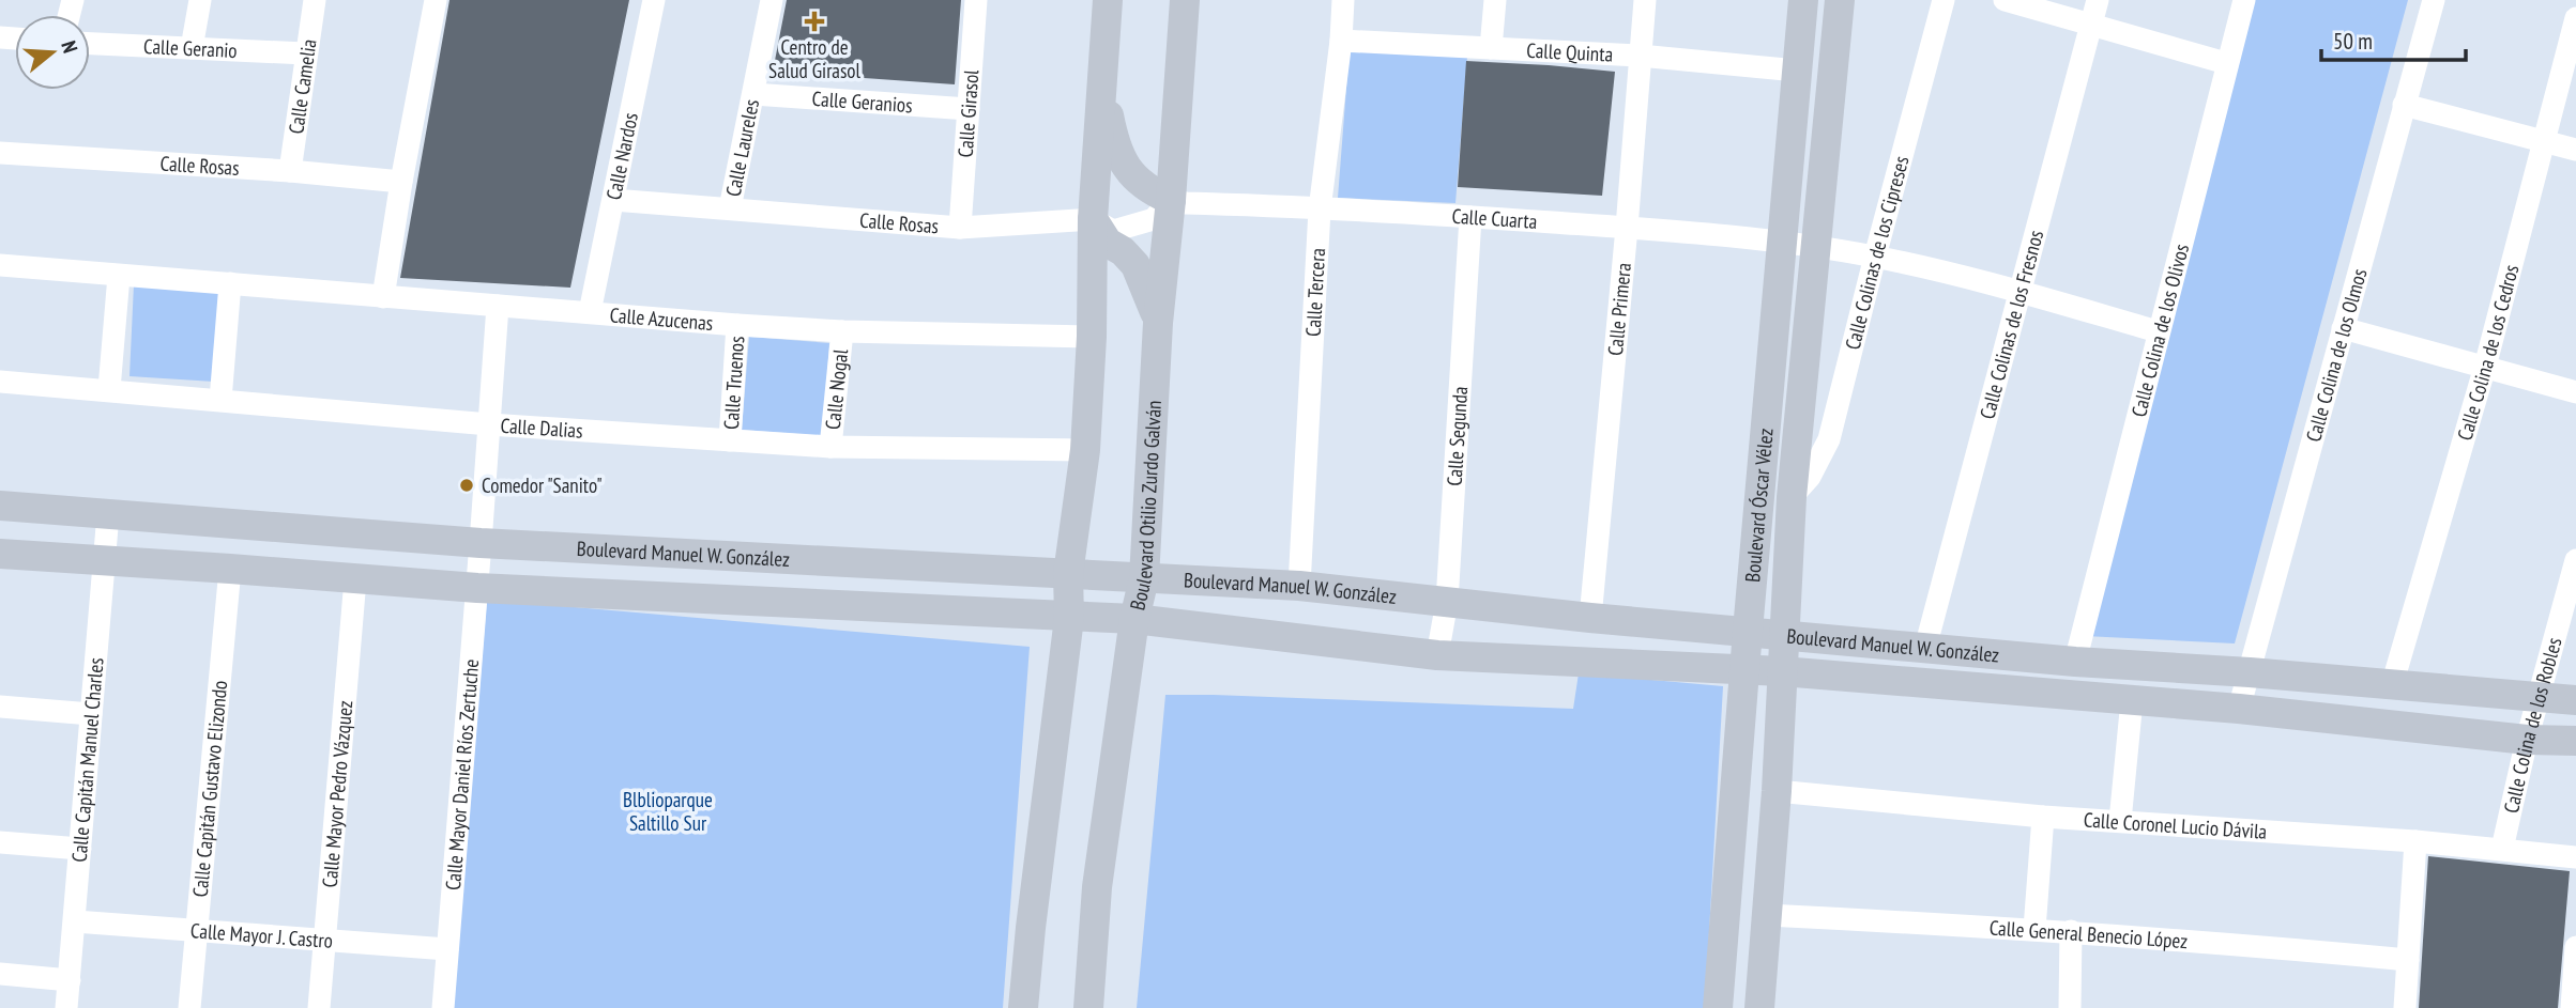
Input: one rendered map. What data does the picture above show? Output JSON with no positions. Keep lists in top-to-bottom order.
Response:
{
  "streets": {
    "street": [
      "Calle Geranio",
      "Calle Quinta",
      "Calle Camelia",
      "Calle Geranios",
      "Calle Girasol",
      "Calle Laureles",
      "Calle Nardos",
      "Calle Rosas",
      "Calle Cuarta",
      "Calle Colinas de los Cipreses",
      "Calle Tercera",
      "Calle Primera",
      "Calle Azucenas",
      "Calle Colinas de los Fresnos",
      "Calle Colina de los Olivos",
      "Calle Colina de los Cedros",
      "Calle Colina de los Olmos",
      "Calle Truenos",
      "Calle Nogal",
      "Calle Dalias",
      "Calle Segunda",
      "Boulevard Óscar Vélez",
      "Boulevard Otilio Zurdo Galván",
      "Boulevard Manuel W. González",
      "Calle Colina de los Robles",
      "Calle Capitán Manuel Charles",
      "Calle Mayor Daniel Ríos Zertuche",
      "Calle Capitán Gustavo Elizondo",
      "Calle Mayor Pedro Vázquez",
      "Calle Coronel Lucio Dávila",
      "Calle General Benecio López",
      "Calle Mayor J. Castro"
    ]
  },
  "crossings": [
    ["Calle Geranio", "Calle Camelia"],
    ["Calle Quinta", "Calle Tercera"],
    ["Calle Quinta", "Calle Primera"],
    ["Calle Quinta", "Boulevard Óscar Vélez"],
    ["Calle Camelia", "Calle Rosas"],
    ["Calle Geranios", "Calle Girasol"],
    ["Calle Geranios", "Calle Laureles"],
    ["Calle Girasol", "Calle Rosas"],
    ["Calle Laureles", "Calle Rosas"],
    ["Calle Nardos", "Calle Rosas"],
    ["Calle Nardos", "Calle Azucenas"],
    ["Calle Rosas", "Calle Cuarta"],
    ["Calle Rosas", "Boulevard Otilio Zurdo Galván"],
    ["Calle Cuarta", "Calle Colinas de los Cipreses"],
    ["Calle Cuarta", "Calle Tercera"],
    ["Calle Cuarta", "Calle Primera"],
    ["Calle Cuarta", "Calle Colinas de los Fresnos"],
    ["Calle Cuarta", "Calle Colina de los Olivos"],
    ["Calle Cuarta", "Calle Segunda"],
    ["Calle Cuarta", "Boulevard Óscar Vélez"],
    ["Calle Cuarta", "Boulevard Otilio Zurdo Galván"],
    ["Calle Colinas de los Cipreses", "Boulevard Óscar Vélez"],
    ["Calle Tercera", "Boulevard Manuel W. González"],
    ["Calle Primera", "Boulevard Manuel W. González"],
    ["Calle Azucenas", "Calle Truenos"],
    ["Calle Azucenas", "Calle Nogal"],
    ["Calle Colinas de los Fresnos", "Boulevard Manuel W. González"],
    ["Calle Colina de los Olivos", "Boulevard Manuel W. González"],
    ["Calle Colina de los Cedros", "Boulevard Manuel W. González"],
    ["Calle Colina de los Olmos", "Boulevard Manuel W. González"],
    ["Calle Truenos", "Calle Dalias"],
    ["Calle Nogal", "Calle Dalias"],
    ["Calle Segunda", "Boulevard Manuel W. González"],
    ["Boulevard Óscar Vélez", "Boulevard Manuel W. González"],
    ["Boulevard Óscar Vélez", "Calle Coronel Lucio Dávila"],
    ["Boulevard Óscar Vélez", "Calle General Benecio López"],
    ["Boulevard Otilio Zurdo Galván", "Boulevard Manuel W. González"],
    ["Boulevard Manuel W. González", "Calle Colina de los Robles"],
    ["Boulevard Manuel W. González", "Calle Capitán Manuel Charles"],
    ["Boulevard Manuel W. González", "Calle Mayor Daniel Ríos Zertuche"],
    ["Boulevard Manuel W. González", "Calle Capitán Gustavo Elizondo"],
    ["Boulevard Manuel W. González", "Calle Mayor Pedro Vázquez"],
    ["Calle Colina de los Robles", "Calle Coronel Lucio Dávila"],
    ["Calle Capitán Manuel Charles", "Calle Mayor J. Castro"],
    ["Calle Mayor Daniel Ríos Zertuche", "Calle Mayor J. Castro"],
    ["Calle Capitán Gustavo Elizondo", "Calle Mayor J. Castro"],
    ["Calle Mayor Pedro Vázquez", "Calle Mayor J. Castro"]
  ],
  "parks": ["Blblioparque Saltillo Sur"],
  "places": {
    "health": ["Centro de Salud Girasol"],
    "other": ["Comedor \"Sanito\""]
  },
  "scale_bar": "50 m",
  "north": "right"
}
